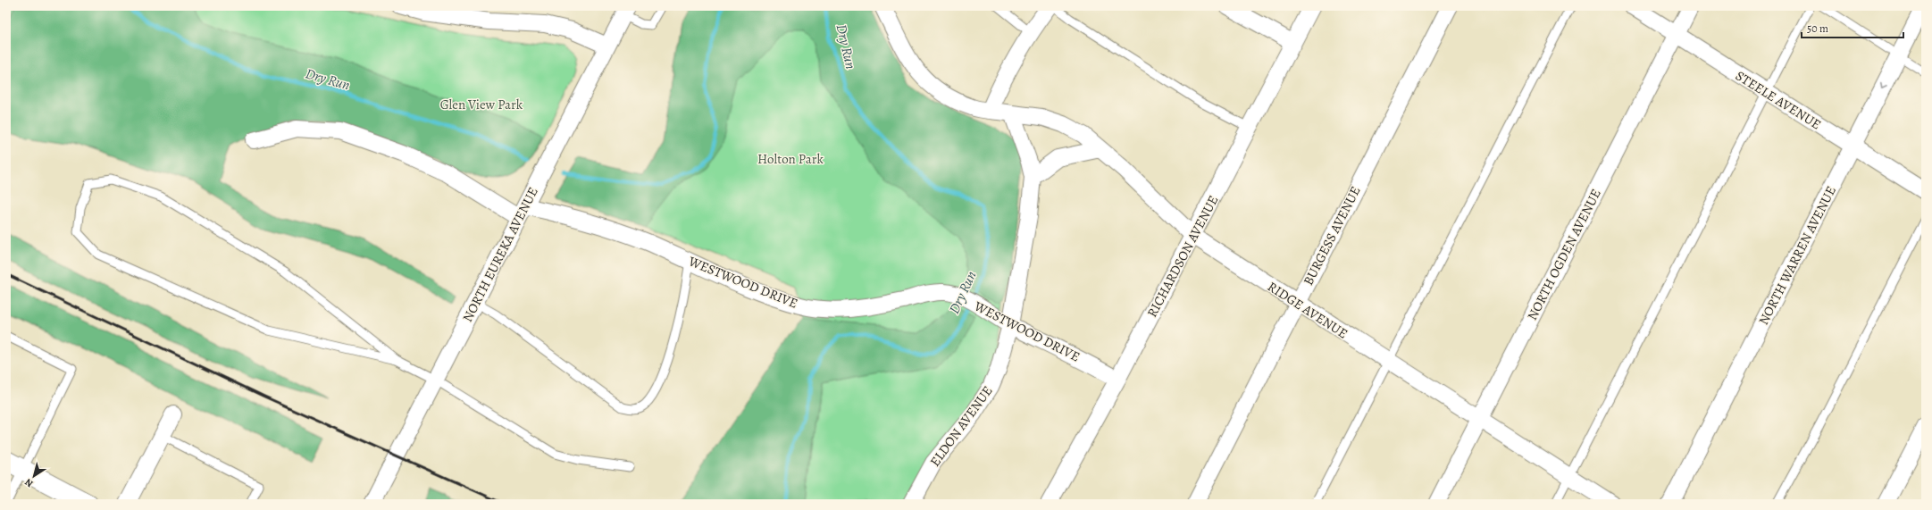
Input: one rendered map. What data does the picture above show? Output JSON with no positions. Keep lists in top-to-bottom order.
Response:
{
  "streets": {
    "street": [
      "STEELE AVENUE",
      "BURGESS AVENUE",
      "NORTH EUREKA AVENUE",
      "NORTH OGDEN AVENUE",
      "NORTH WARREN AVENUE",
      "RICHARDSON AVENUE",
      "WESTWOOD DRIVE",
      "RIDGE AVENUE",
      "ELDON AVENUE"
    ]
  },
  "crossings": [
    ["STEELE AVENUE", "NORTH OGDEN AVENUE"],
    ["STEELE AVENUE", "NORTH WARREN AVENUE"],
    ["BURGESS AVENUE", "RIDGE AVENUE"],
    ["NORTH EUREKA AVENUE", "WESTWOOD DRIVE"],
    ["NORTH OGDEN AVENUE", "RIDGE AVENUE"],
    ["RICHARDSON AVENUE", "WESTWOOD DRIVE"],
    ["RICHARDSON AVENUE", "RIDGE AVENUE"],
    ["WESTWOOD DRIVE", "ELDON AVENUE"],
    ["RIDGE AVENUE", "ELDON AVENUE"]
  ],
  "water": ["Dry Run"],
  "parks": ["Glen View Park", "Holton Park"],
  "scale_bar": "50 m",
  "north": "bottom left"
}
